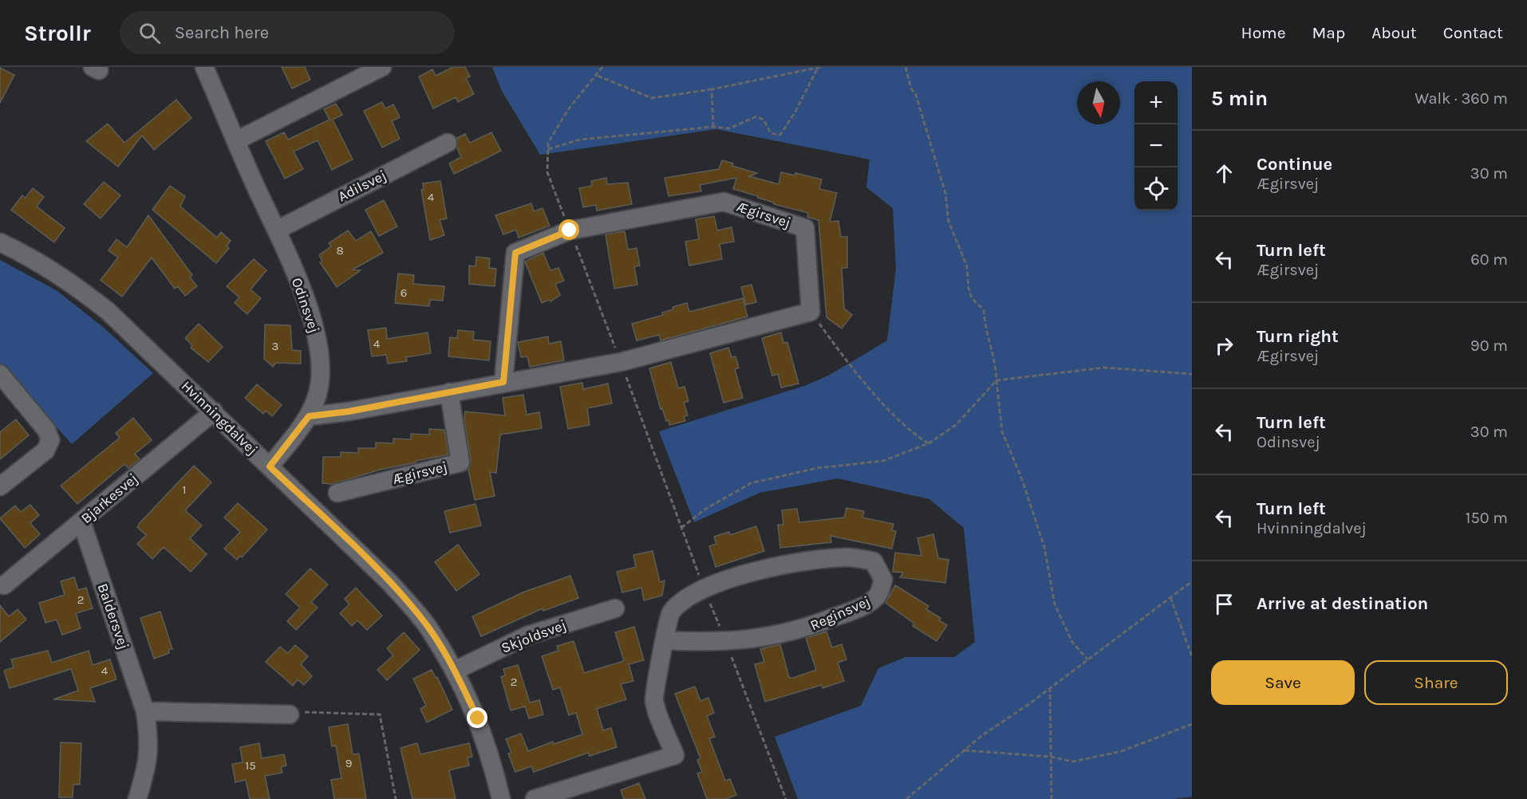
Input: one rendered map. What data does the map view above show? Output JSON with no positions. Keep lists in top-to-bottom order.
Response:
{
  "streets": {
    "street": [
      "Adilsvej",
      "Ægirsvej",
      "Odinsvej",
      "Hvinningdalvej",
      "Bjarkesvej",
      "Reginsvej",
      "Baldersvej",
      "Skjoldsvej"
    ]
  },
  "crossings": [
    ["Adilsvej", "Odinsvej"],
    ["Odinsvej", "Hvinningdalvej"],
    ["Hvinningdalvej", "Bjarkesvej"],
    ["Hvinningdalvej", "Skjoldsvej"],
    ["Bjarkesvej", "Baldersvej"]
  ],
  "house_numbers": [
    "4",
    "8",
    "6",
    "4",
    "3",
    "1",
    "2",
    "4",
    "2",
    "9",
    "15"
  ],
  "north": "bottom",
  "page": {
    "header": "Strollr",
    "search": "Search here",
    "nav": [
      "Home",
      "Map",
      "About",
      "Contact"
    ],
    "heading": ["5 min", "Walk · 360 m"],
    "map_buttons": ["+", "−"],
    "list": [
      ["Continue", "Ægirsvej", "30 m"],
      ["Turn left", "Ægirsvej", "60 m"],
      ["Turn right", "Ægirsvej", "90 m"],
      ["Turn left", "Odinsvej", "30 m"],
      ["Turn left", "Hvinningdalvej", "150 m"],
      "Arrive at destination"
    ],
    "buttons": ["Save", "Share"]
  }
}
